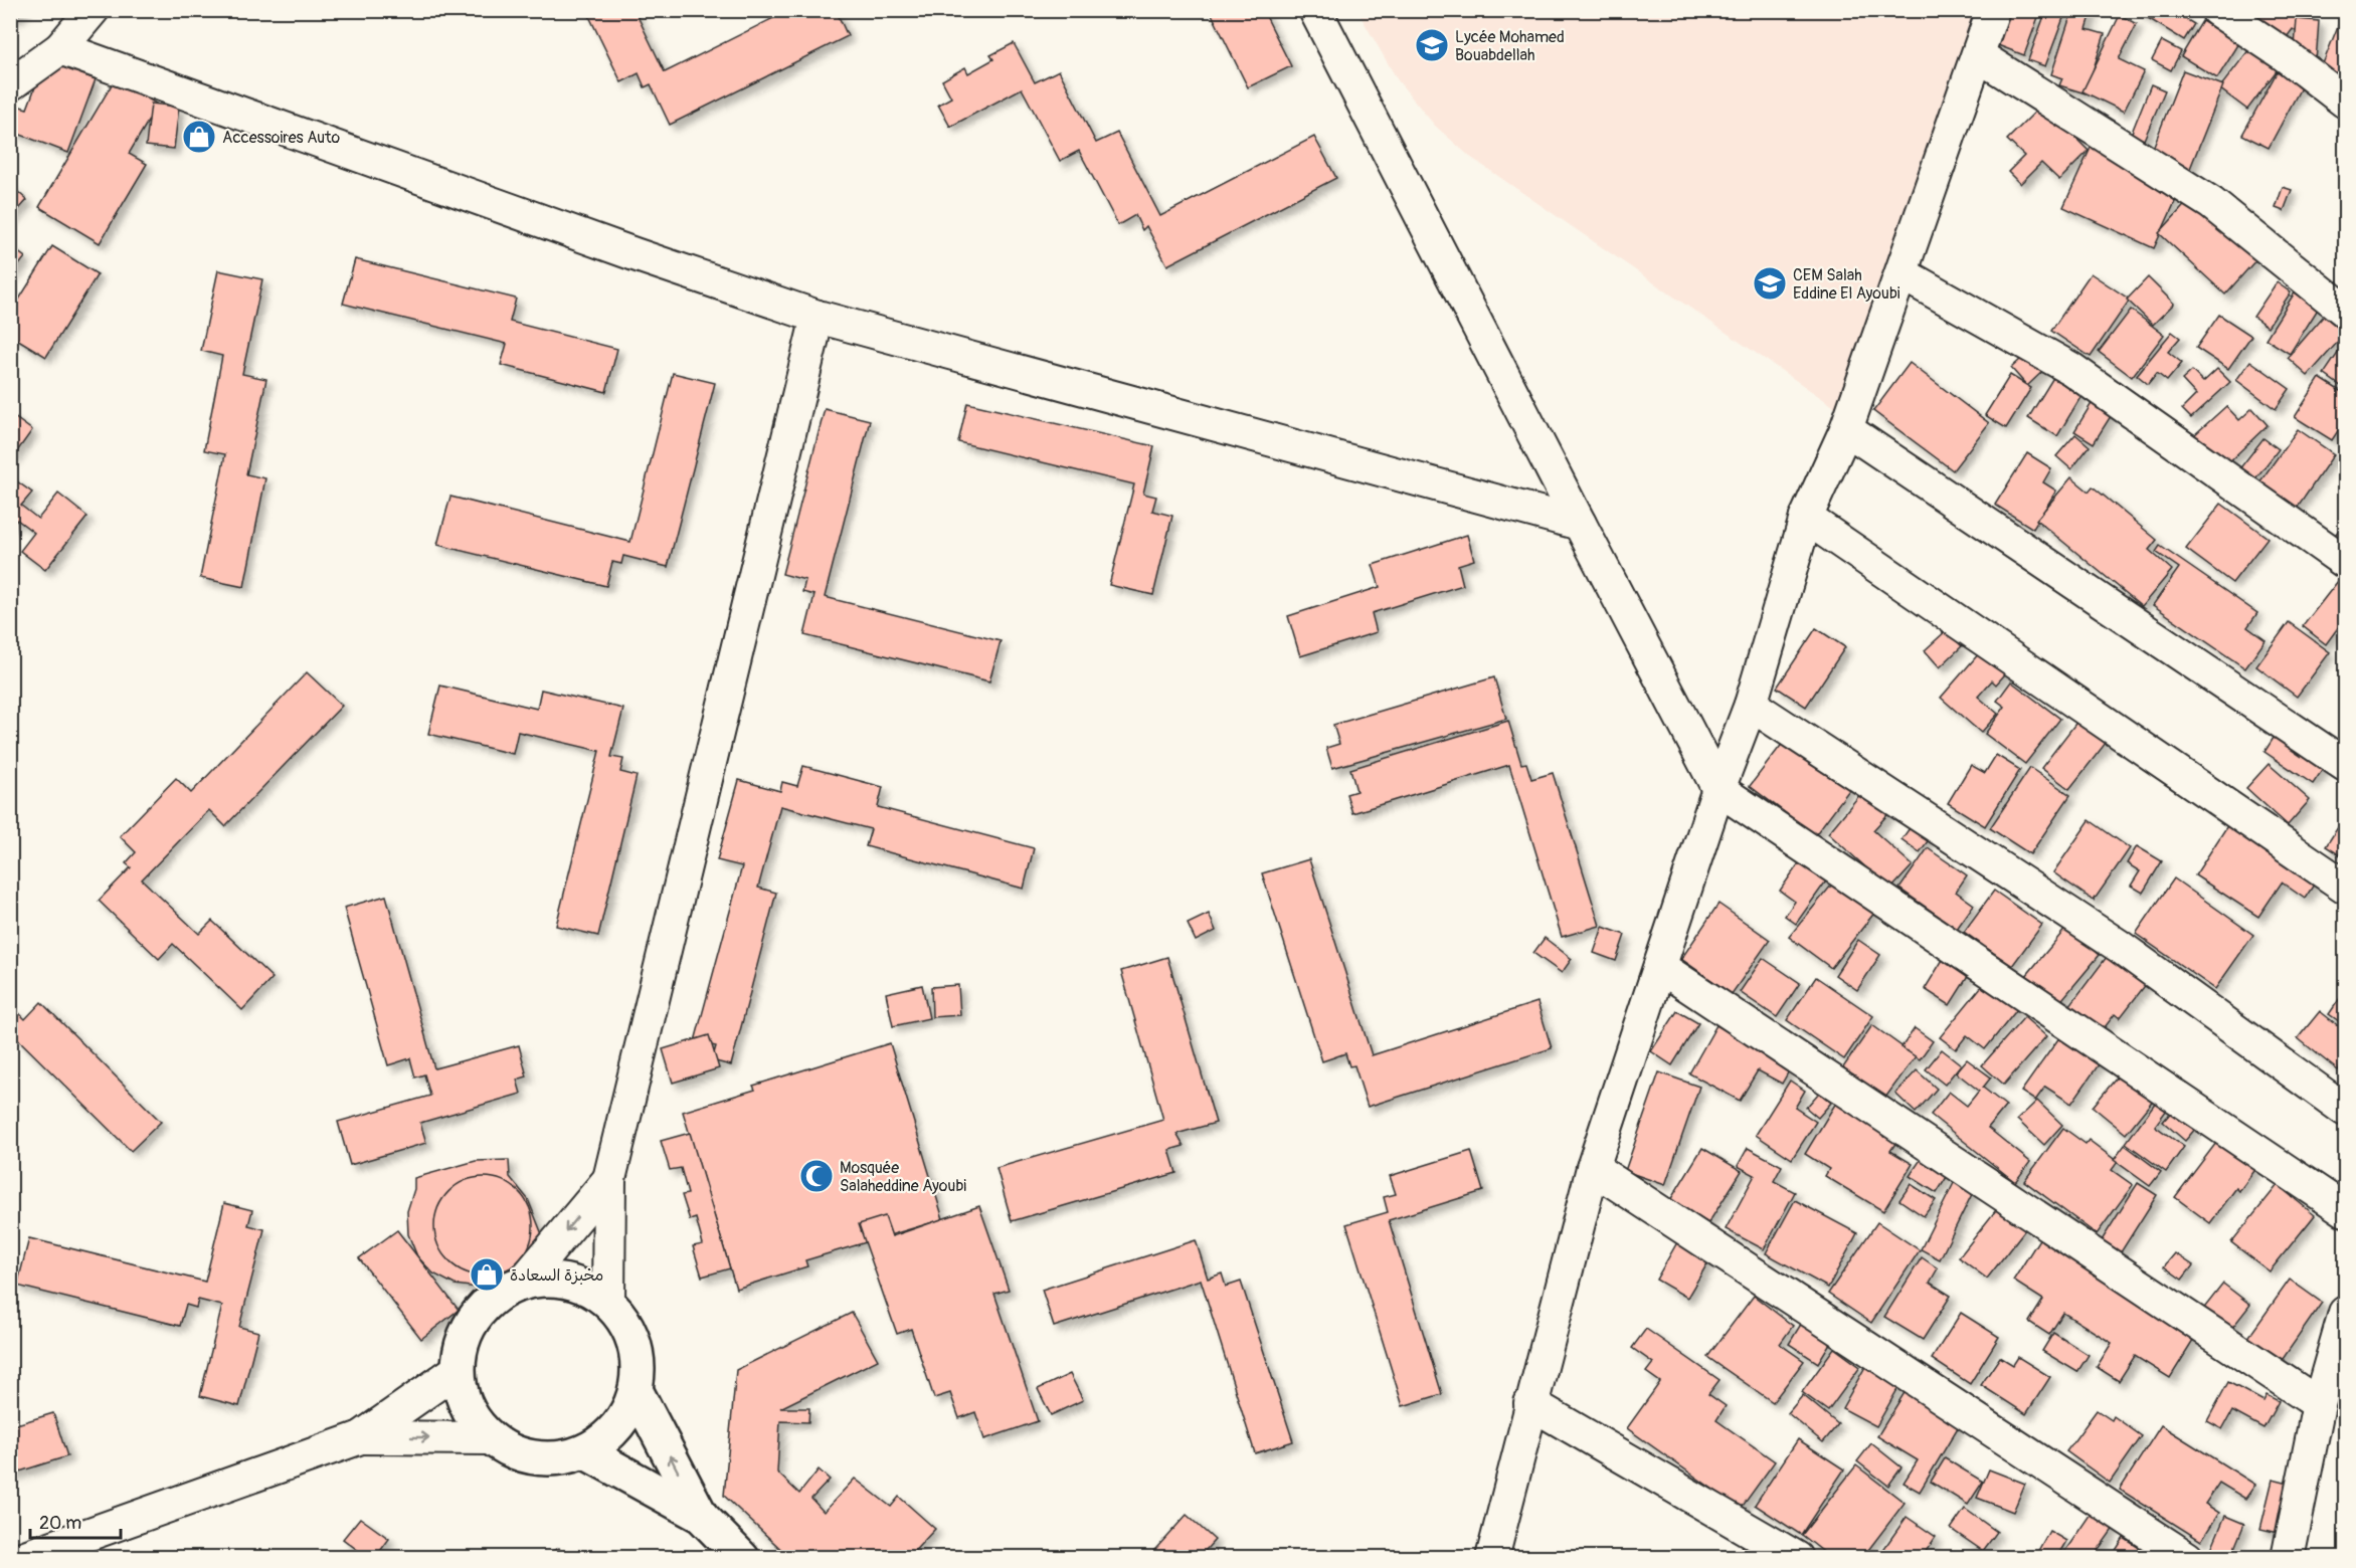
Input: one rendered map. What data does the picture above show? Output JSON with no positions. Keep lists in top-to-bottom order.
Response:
{
  "places": {
    "school or university": ["Lycée Mohamed Bouabdellah", "CEM Salah Eddine El Ayoubi"],
    "shop": ["Accessoires Auto", "مخبزة السعادة"],
    "mosque": ["Mosquée Salaheddine Ayoubi"]
  },
  "scale_bar": "20 m"
}
